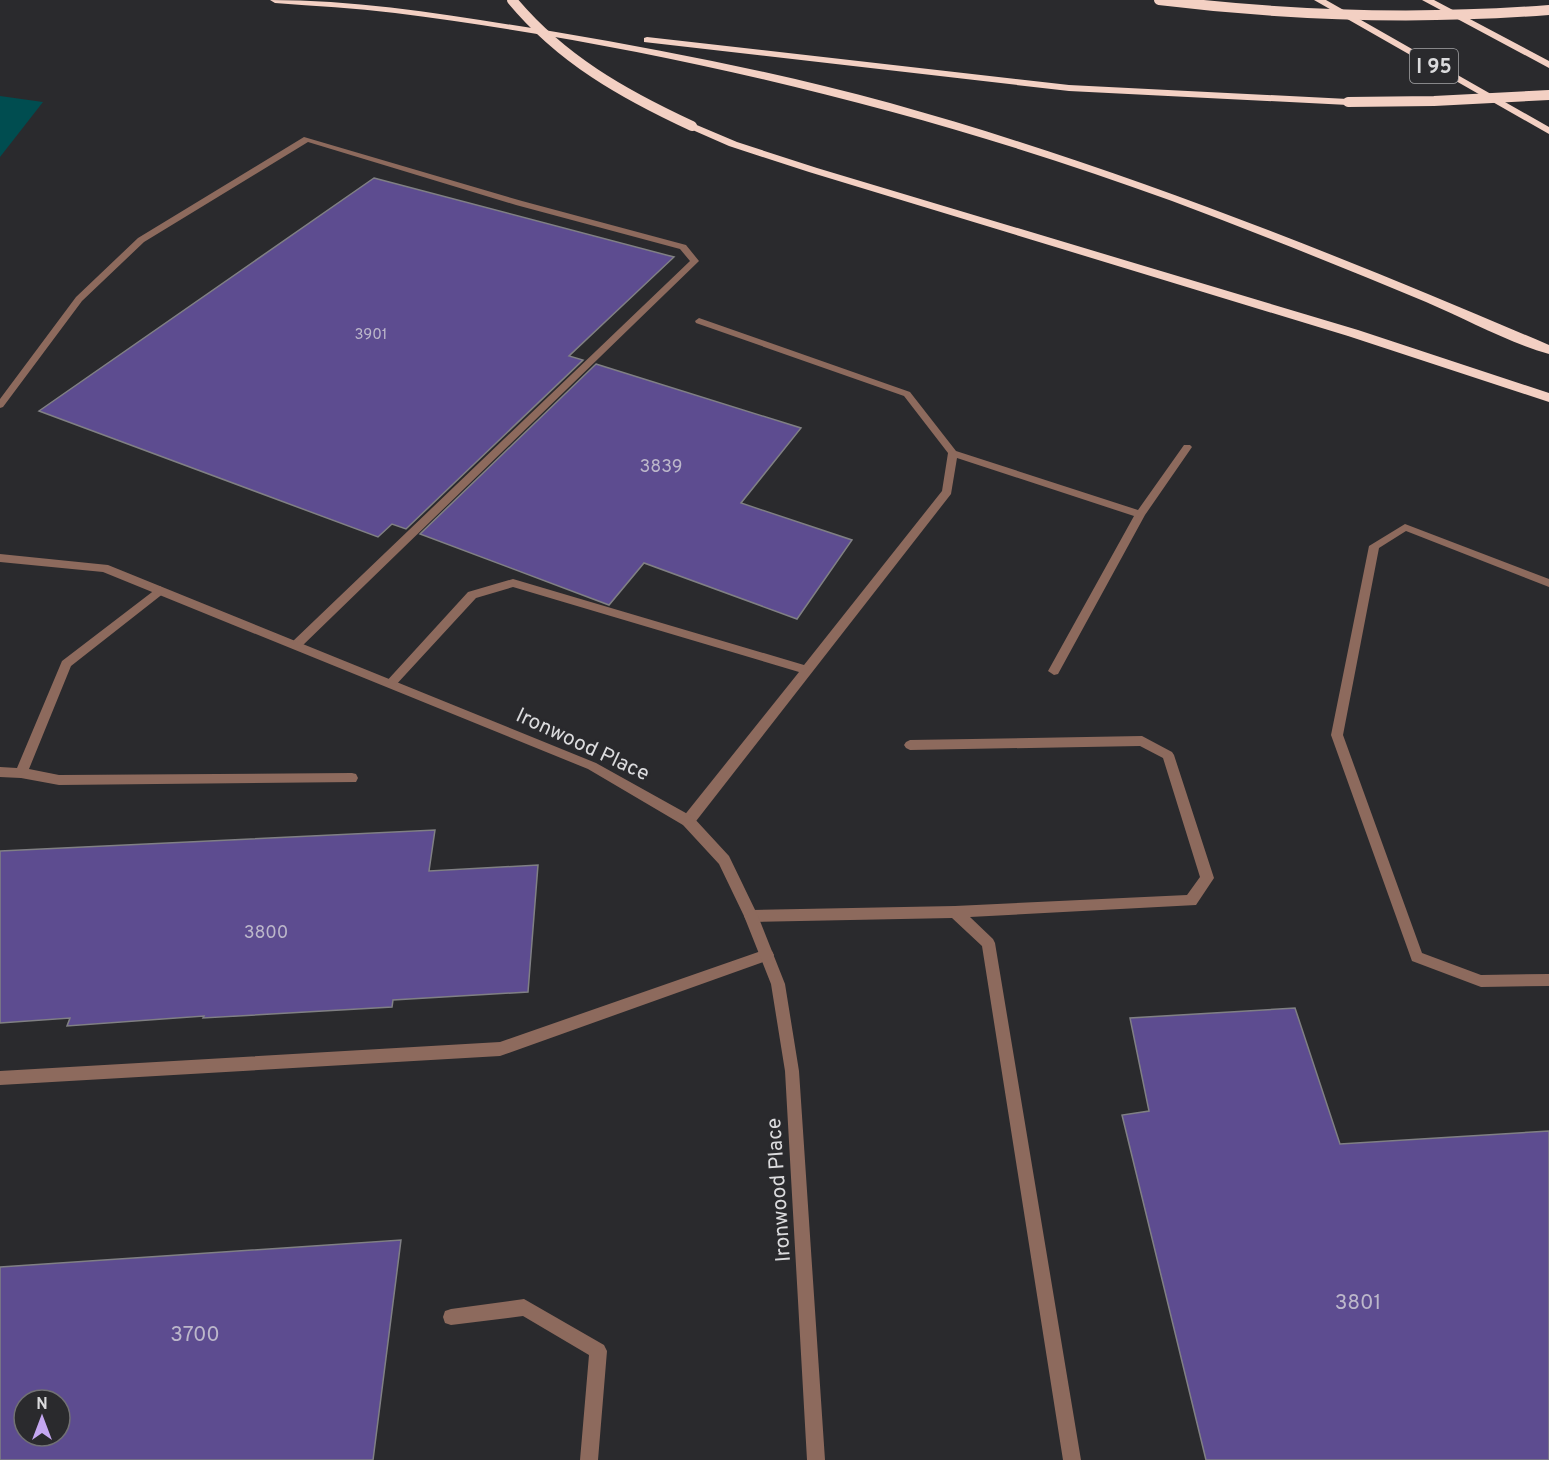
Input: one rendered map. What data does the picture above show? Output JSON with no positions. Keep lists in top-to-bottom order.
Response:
{
  "streets": {
    "highway": ["I 95"],
    "street": ["Ironwood Place"]
  },
  "house_numbers": [
    "3901",
    "3839",
    "3800",
    "3801",
    "3700"
  ],
  "north": "top"
}
